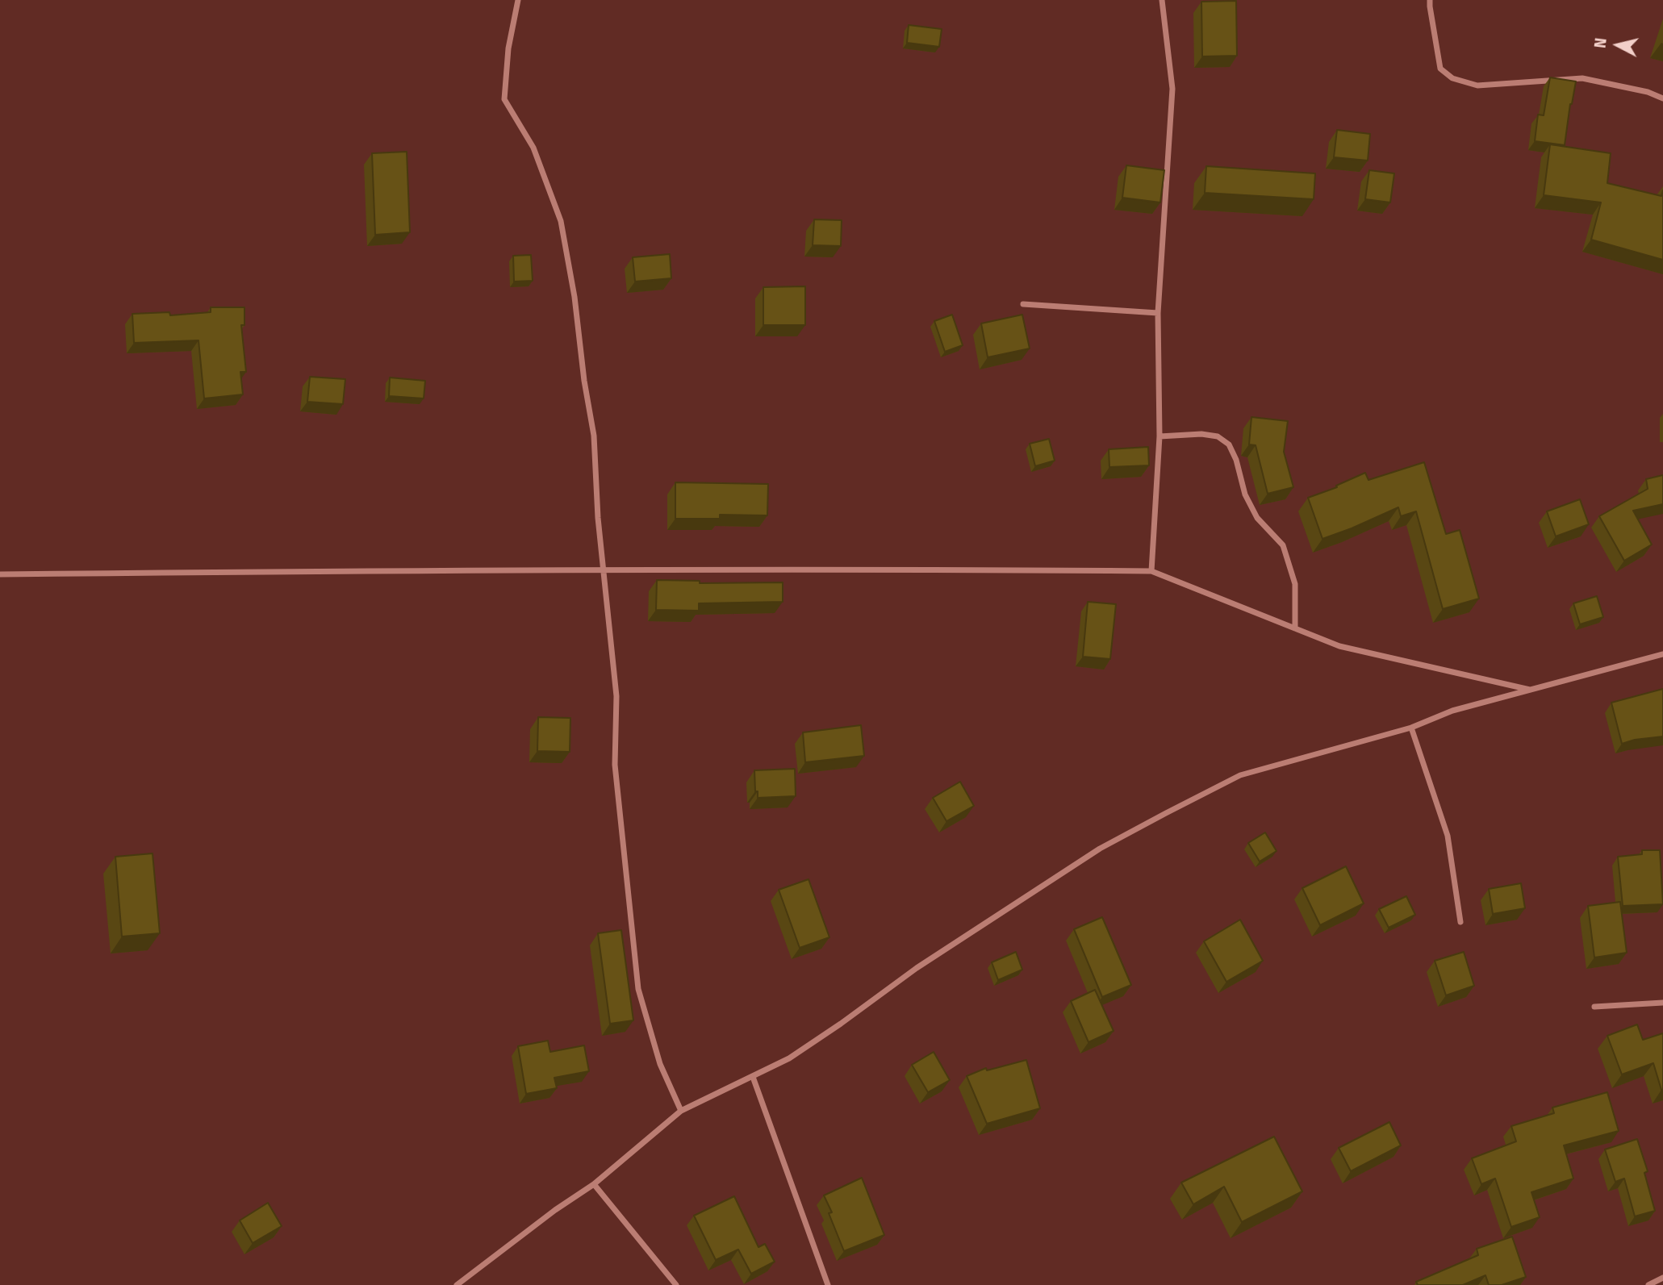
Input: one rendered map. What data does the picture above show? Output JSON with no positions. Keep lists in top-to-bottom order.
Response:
{
  "north": "left"
}
